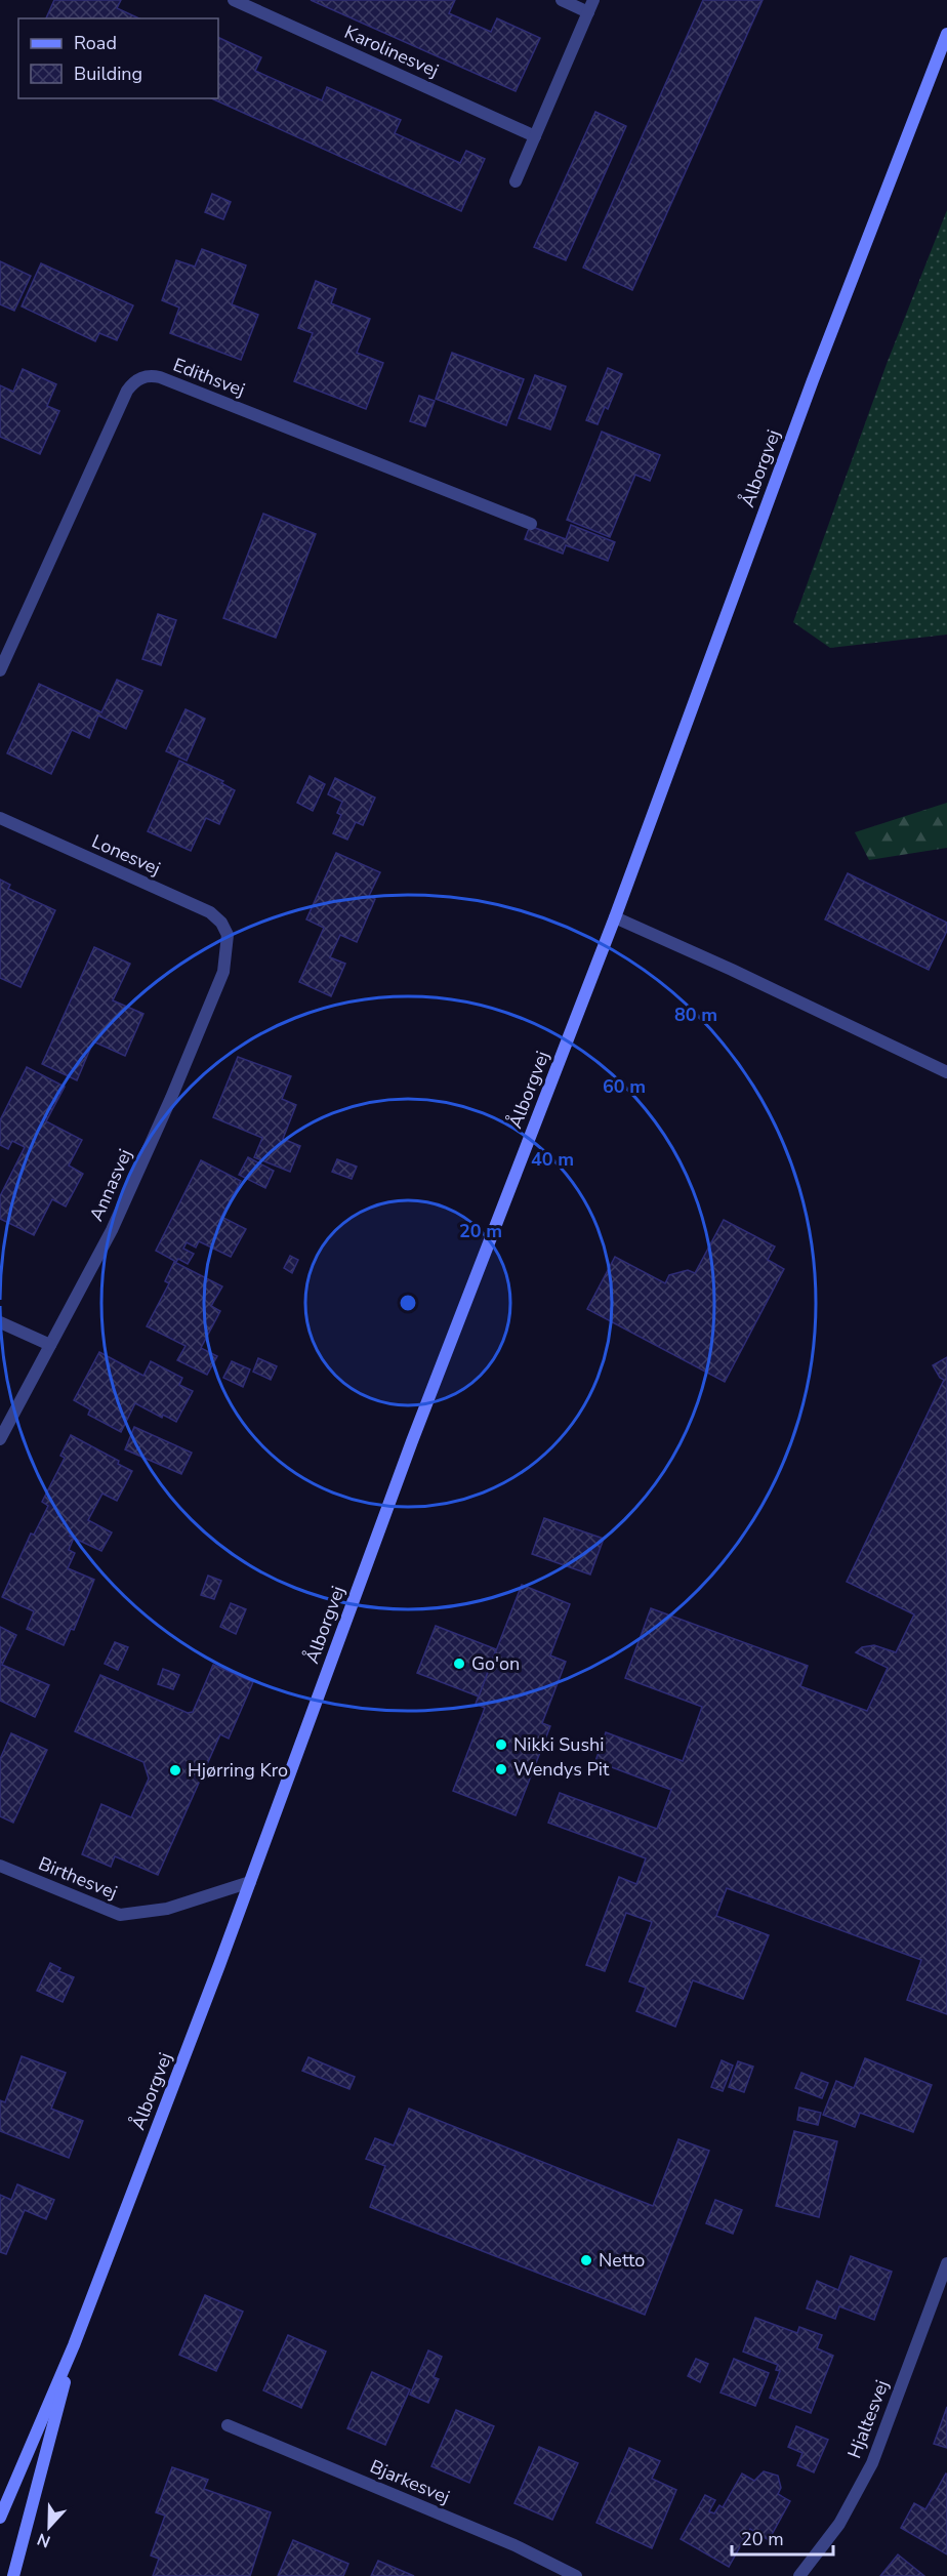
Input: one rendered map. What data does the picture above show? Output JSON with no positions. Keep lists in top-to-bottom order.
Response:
{
  "streets": {
    "main road": ["Ålborgvej"],
    "street": [
      "Karolinesvej",
      "Edithsvej",
      "Lonesvej",
      "Annasvej",
      "Birthesvej",
      "Hjaltesvej",
      "Bjarkesvej"
    ]
  },
  "crossings": [
    ["Ålborgvej", "Birthesvej"],
    ["Lonesvej", "Annasvej"]
  ],
  "places": [
    "Go'on",
    "Nikki Sushi",
    "Wendys Pit",
    "Hjørring Kro",
    "Netto"
  ],
  "legend": ["Road", "Building"],
  "scale_bar": "20 m",
  "north": "bottom",
  "rings": [
    "80 m",
    "60 m",
    "40 m",
    "20 m"
  ]
}
